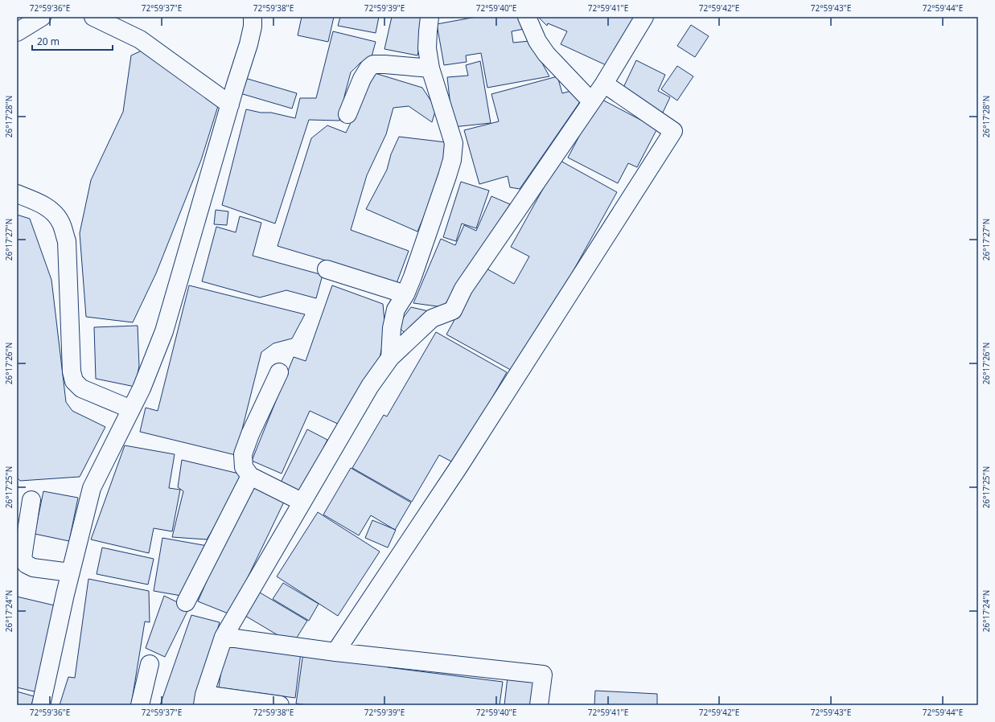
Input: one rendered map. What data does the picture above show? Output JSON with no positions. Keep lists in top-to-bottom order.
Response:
{
  "scale_bar": "20 m",
  "coordinates": [
    "72°59'36\"E",
    "72°59'37\"E",
    "72°59'38\"E",
    "72°59'39\"E",
    "72°59'40\"E",
    "72°59'41\"E",
    "72°59'42\"E",
    "72°59'43\"E",
    "72°59'44\"E",
    "26°17'28\"N",
    "26°17'27\"N",
    "26°17'26\"N",
    "26°17'25\"N",
    "26°17'24\"N"
  ]
}
